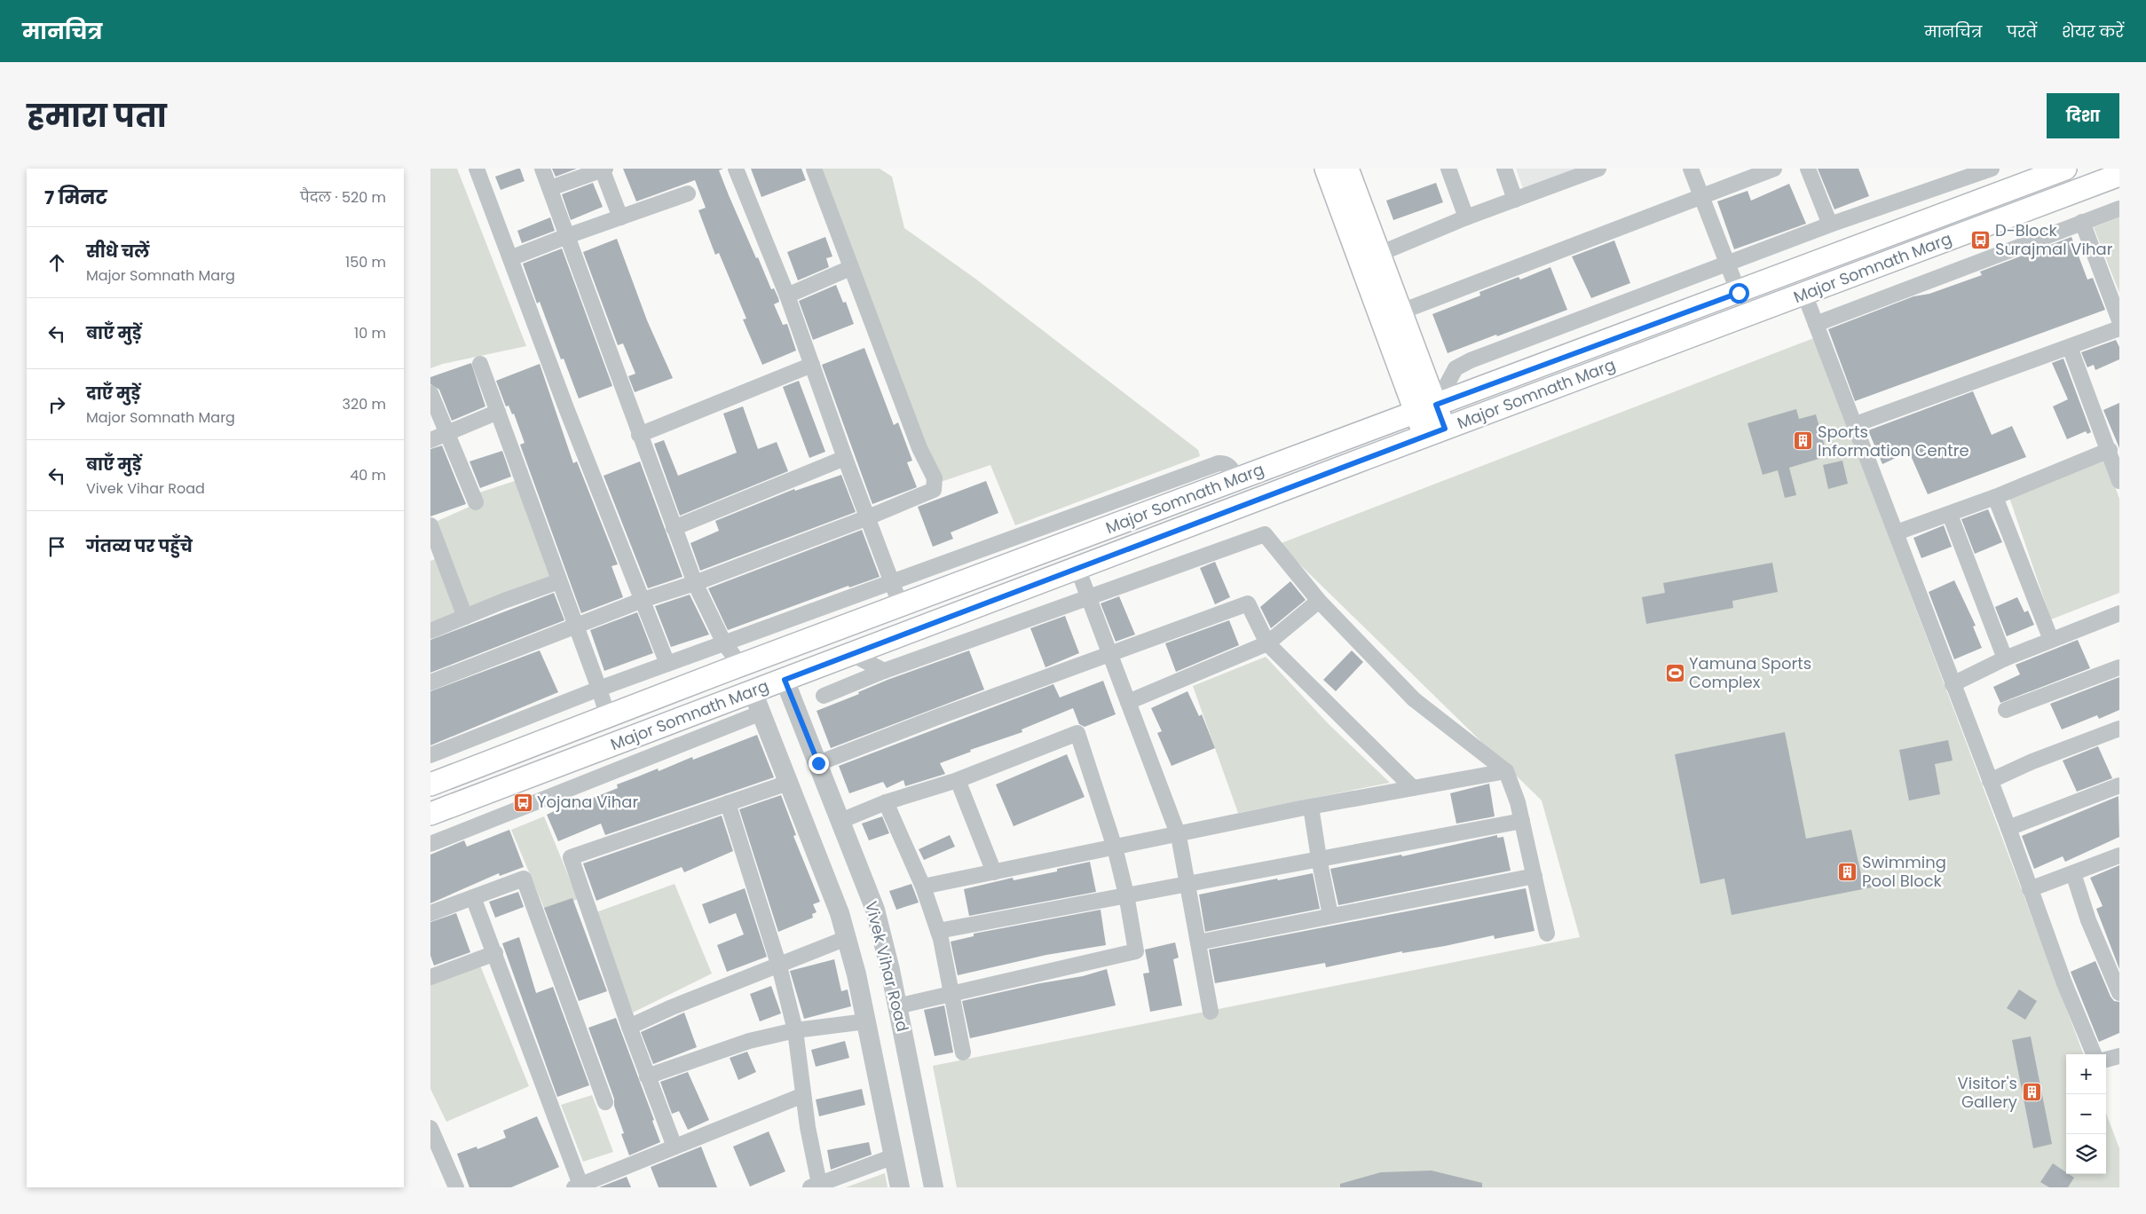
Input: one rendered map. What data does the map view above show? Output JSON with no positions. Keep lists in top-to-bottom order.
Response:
{
  "streets": {
    "main road": ["Major Somnath Marg"],
    "street": ["Vivek Vihar Road"]
  },
  "crossings": [
    ["Major Somnath Marg", "Vivek Vihar Road"]
  ],
  "places": {
    "bus stop": ["D-Block Surajmal Vihar", "Yojana Vihar"],
    "building": ["Sports Information Centre", "Swimming Pool Block", "Visitor's Gallery"],
    "sports": ["Yamuna Sports Complex"]
  },
  "page": {
    "header": "मानचित्र",
    "nav": ["मानचित्र", "परतें", "शेयर करें"],
    "title": "हमारा पता",
    "buttons": "दिशा",
    "heading": ["7 मिनट", "पैदल · 520 m"],
    "list": [
      ["सीधे चलें", "Major Somnath Marg", "150 m"],
      ["बाएँ मुड़ें", "10 m"],
      ["दाएँ मुड़ें", "Major Somnath Marg", "320 m"],
      ["बाएँ मुड़ें", "Vivek Vihar Road", "40 m"],
      "गंतव्य पर पहुँचे"
    ],
    "map_buttons": ["+", "−"]
  }
}
